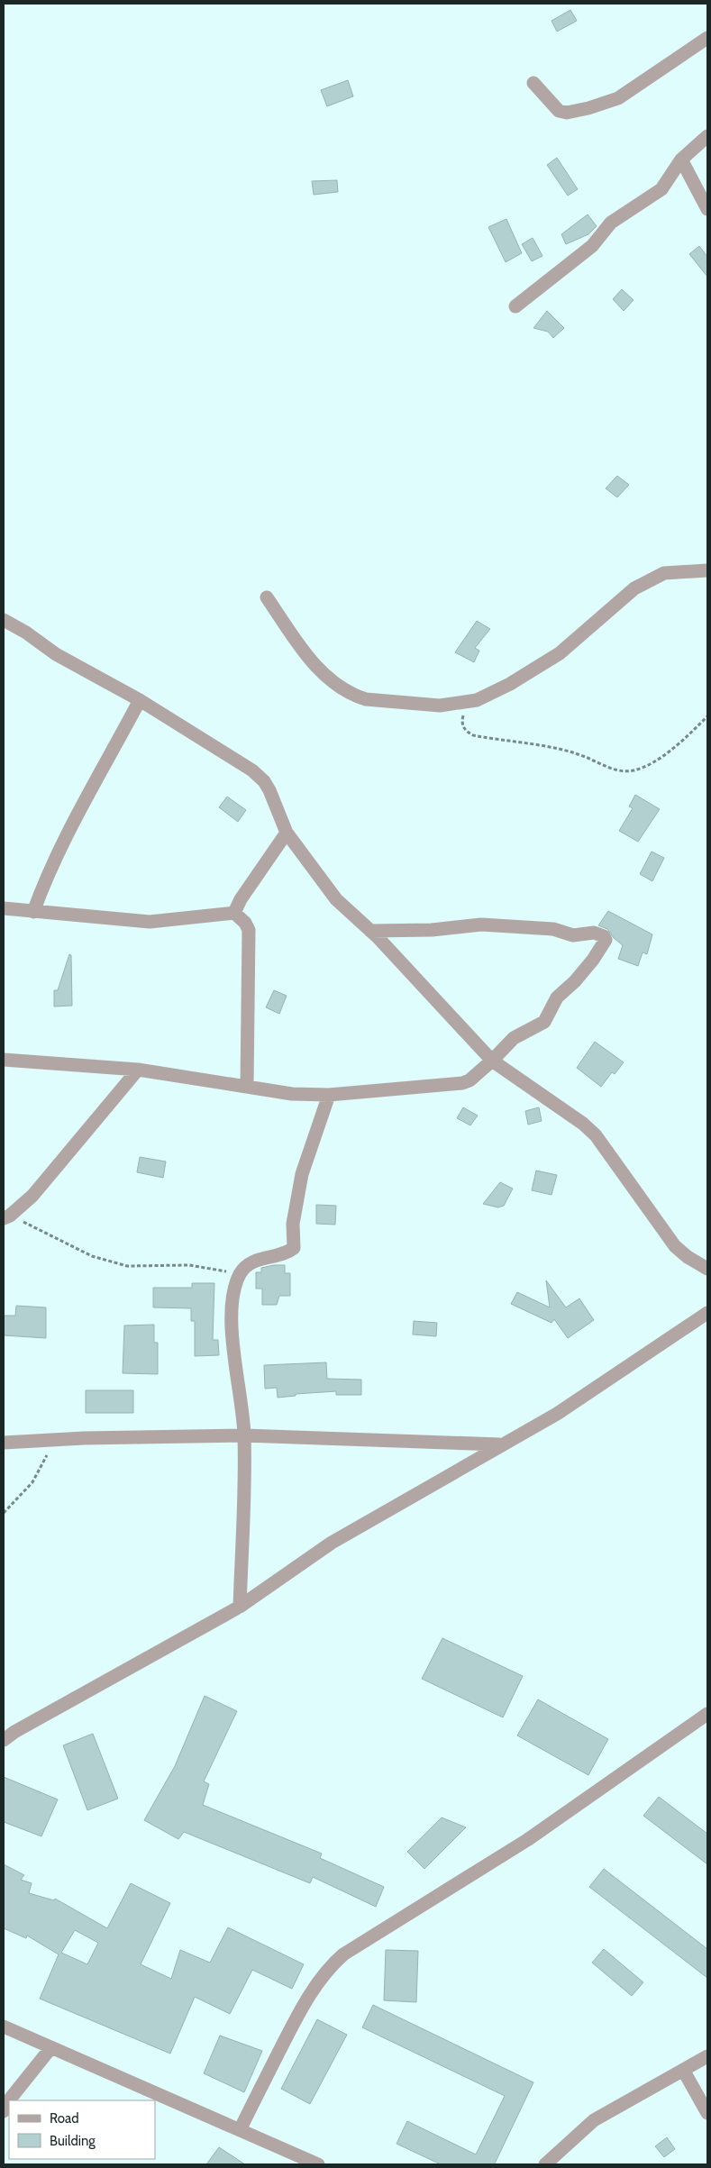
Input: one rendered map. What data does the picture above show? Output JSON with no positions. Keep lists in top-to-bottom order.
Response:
{
  "legend": ["Road", "Building"]
}
